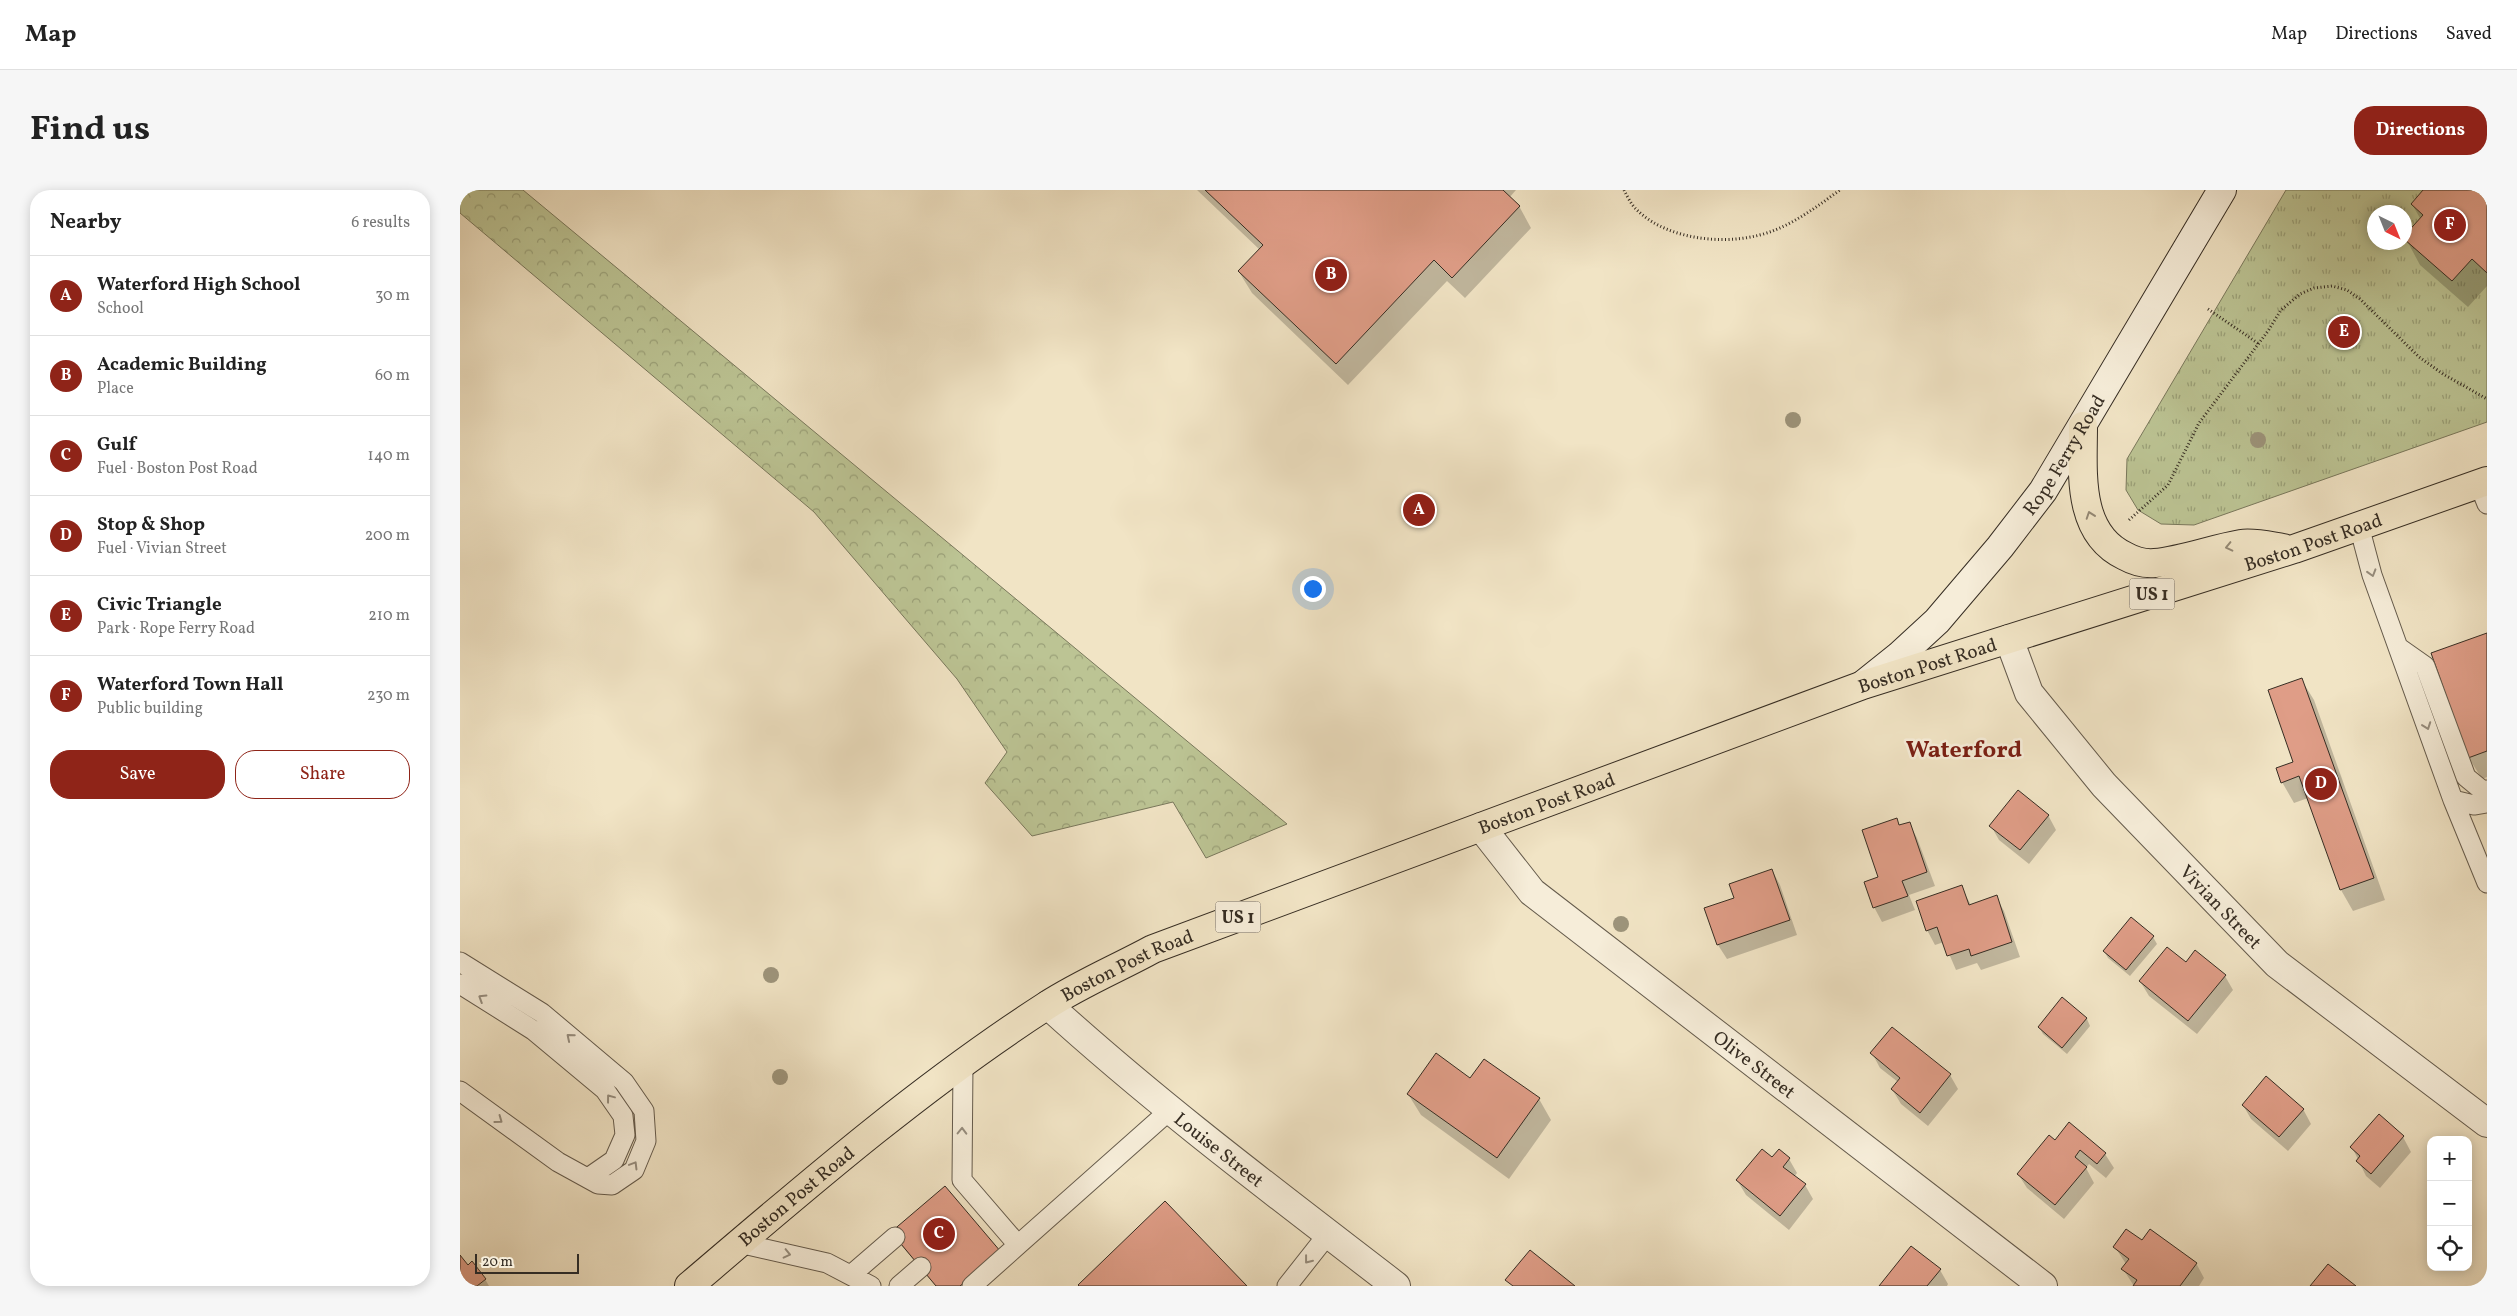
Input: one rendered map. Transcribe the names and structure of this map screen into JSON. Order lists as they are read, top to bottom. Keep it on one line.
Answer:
{"streets":{"main road":["Boston Post Road","US 1"],"street":["Rope Ferry Road","Vivian Street","Olive Street","Louise Street"]},"crossings":[["Rope Ferry Road","Boston Post Road"],["Boston Post Road","Vivian Street"],["Boston Post Road","Olive Street"],["Boston Post Road","Louise Street"]],"districts":["Waterford"],"scale_bar":"20 m","north":"bottom right","page":{"header":"Map","nav":["Map","Directions","Saved"],"title":"Find us","buttons":["Directions",["Save","Share"]],"heading":["Nearby","6 results"],"pins":["F","B","E","A","D","C"],"list":[{"mark":"A","name":"Waterford High School","note":"School","value":"30 m"},{"mark":"B","name":"Academic Building","note":"Place","value":"60 m"},{"mark":"C","name":"Gulf","note":"Fuel · Boston Post Road","value":"140 m"},{"mark":"D","name":"Stop & Shop","note":"Fuel · Vivian Street","value":"200 m"},{"mark":"E","name":"Civic Triangle","note":"Park · Rope Ferry Road","value":"210 m"},{"mark":"F","name":"Waterford Town Hall","note":"Public building","value":"230 m"}],"map_buttons":["+","−"],"scale":"20 m"}}
